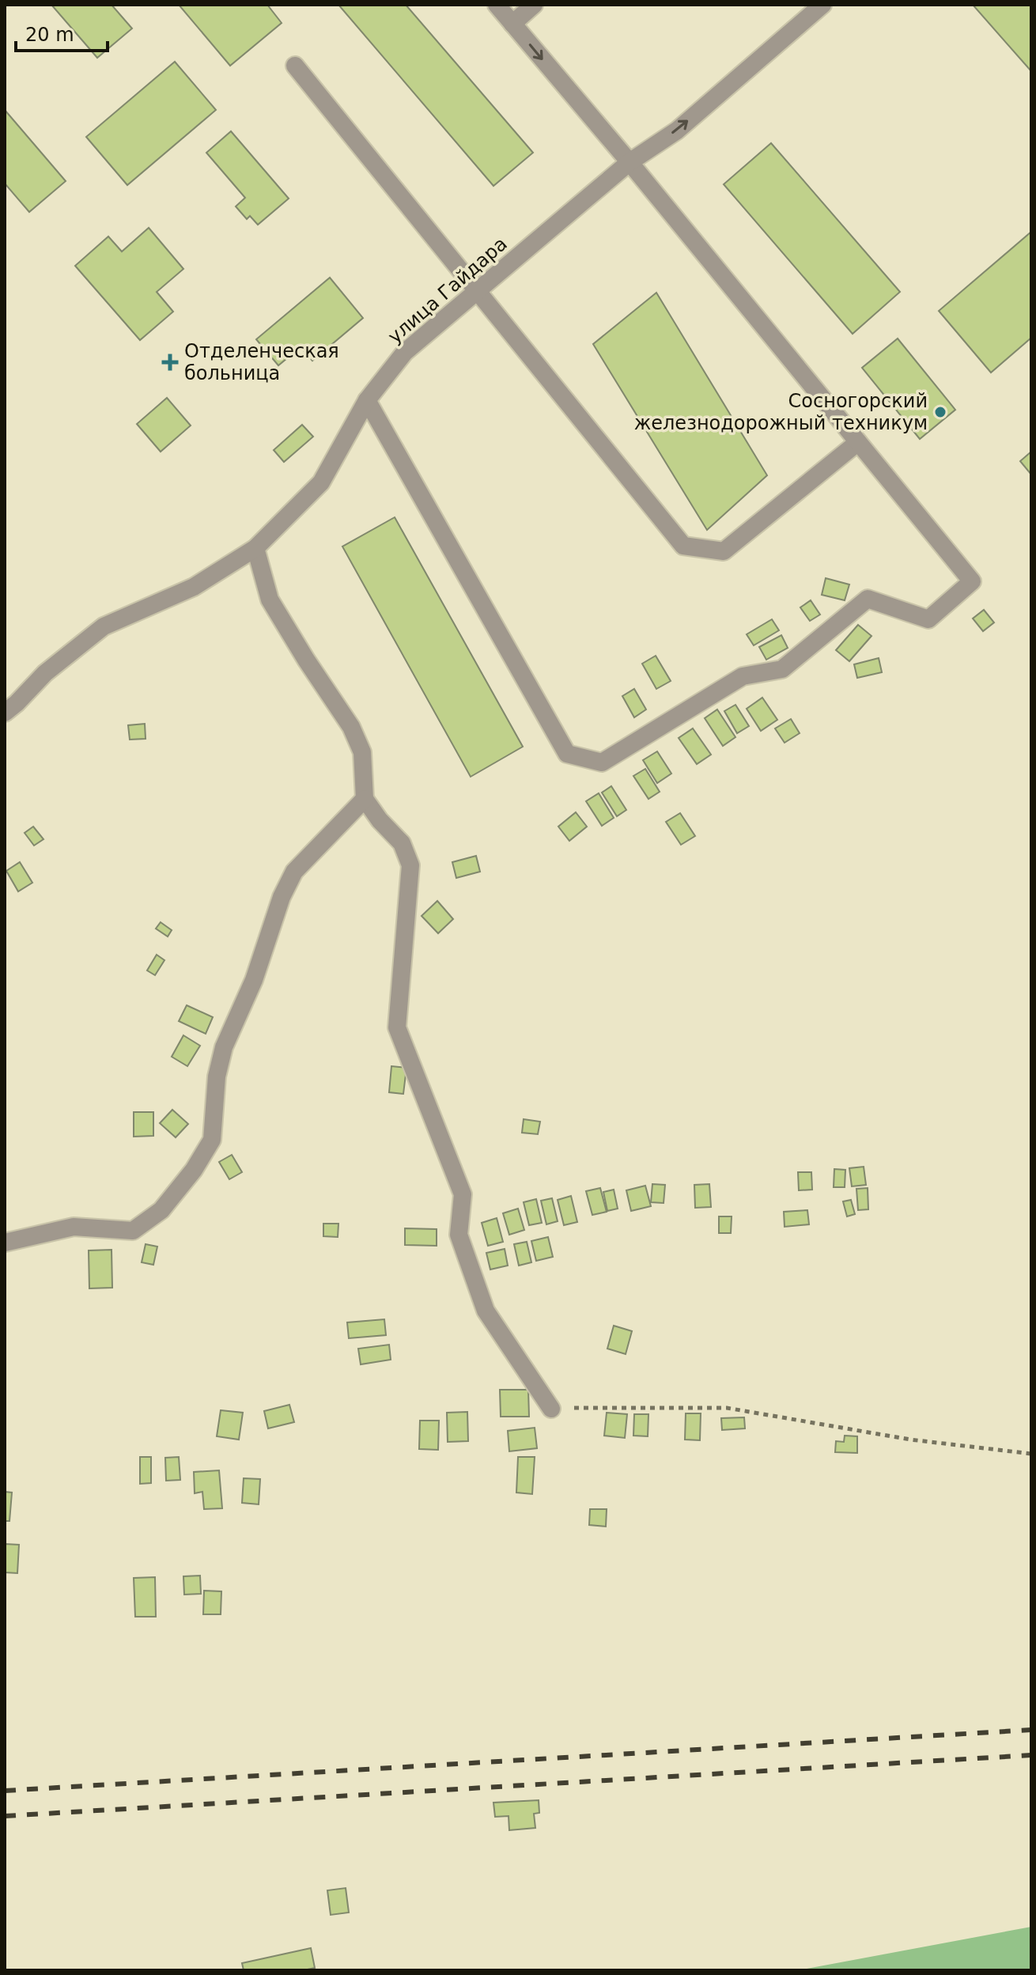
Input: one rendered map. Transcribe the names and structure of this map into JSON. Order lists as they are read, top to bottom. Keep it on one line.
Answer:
{"streets":{"street":["улица Гайдара"]},"places":{"health":["Отделенческая больница"],"other":["Сосногорский железнодорожный техникум"]},"scale_bar":"20 m"}
